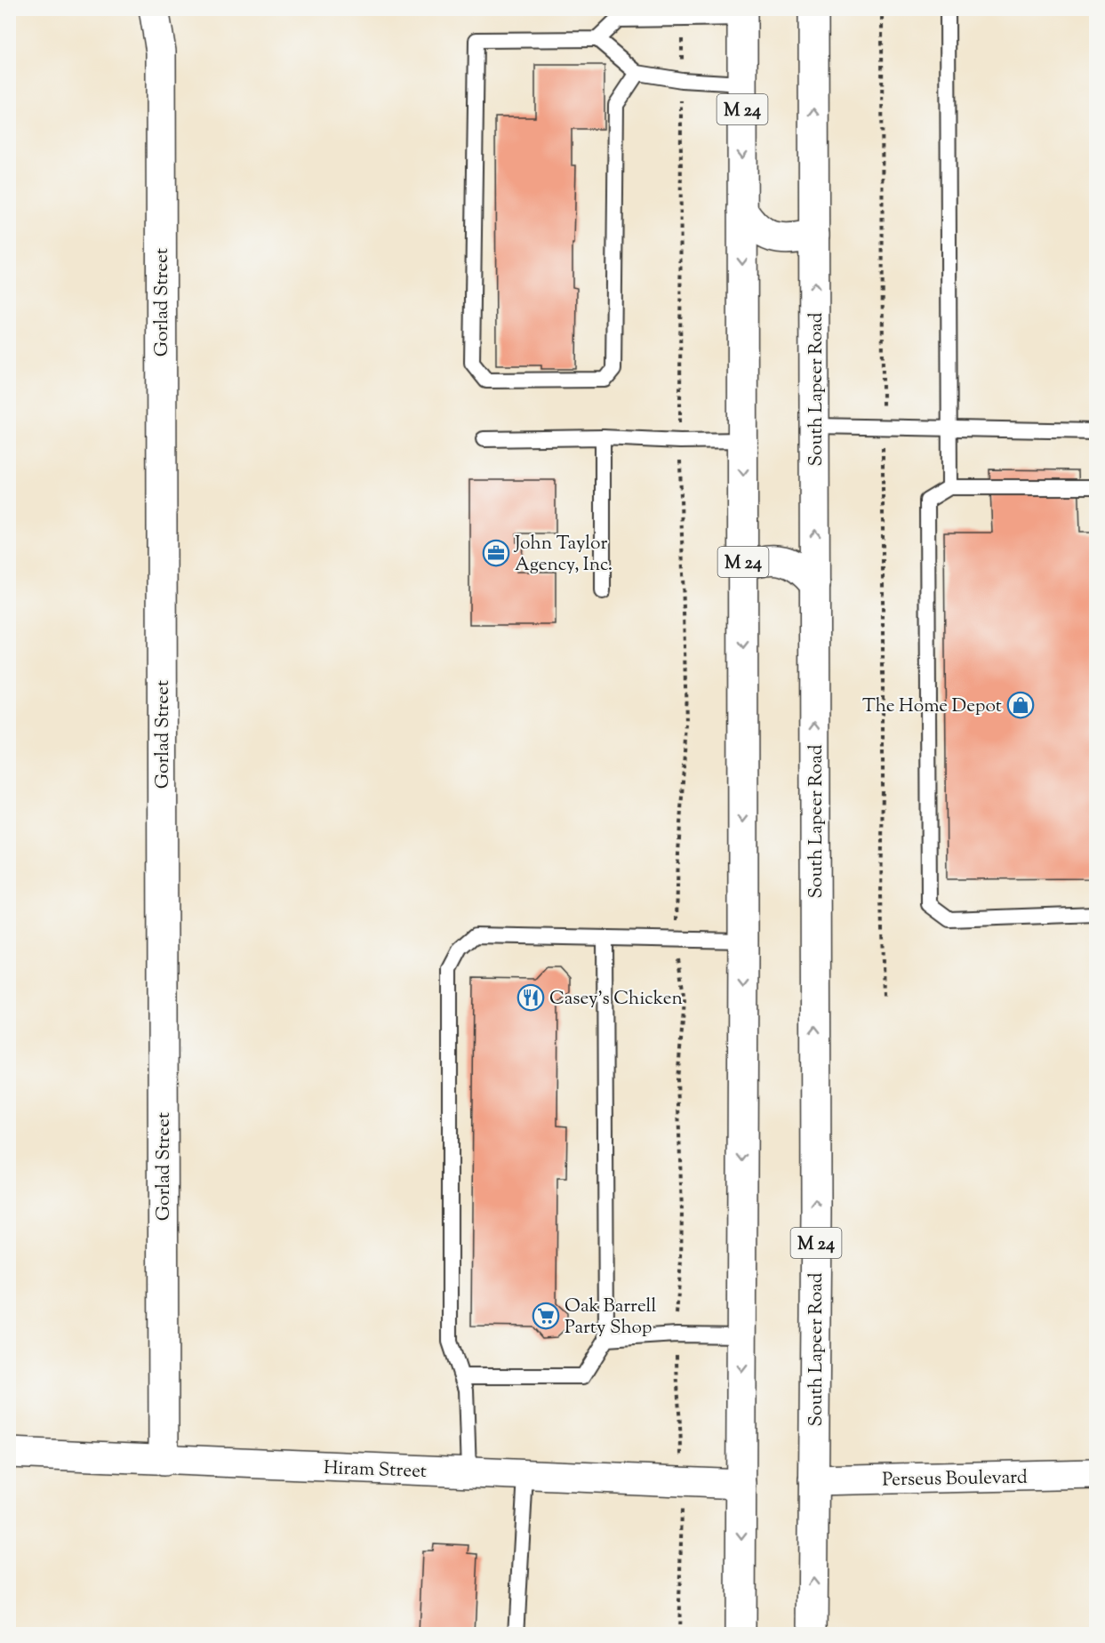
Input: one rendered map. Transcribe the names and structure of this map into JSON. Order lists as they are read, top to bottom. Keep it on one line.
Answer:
{"streets":{"main road":["M 24","Gorlad Street","South Lapeer Road","Hiram Street","Perseus Boulevard"]},"crossings":[["M 24","Hiram Street"],["Gorlad Street","Hiram Street"],["South Lapeer Road","Perseus Boulevard"]],"places":{"office":["John Taylor Agency, Inc."],"shop":["The Home Depot"],"restaurant":["Casey's Chicken"],"supermarket":["Oak Barrell Party Shop"]}}
